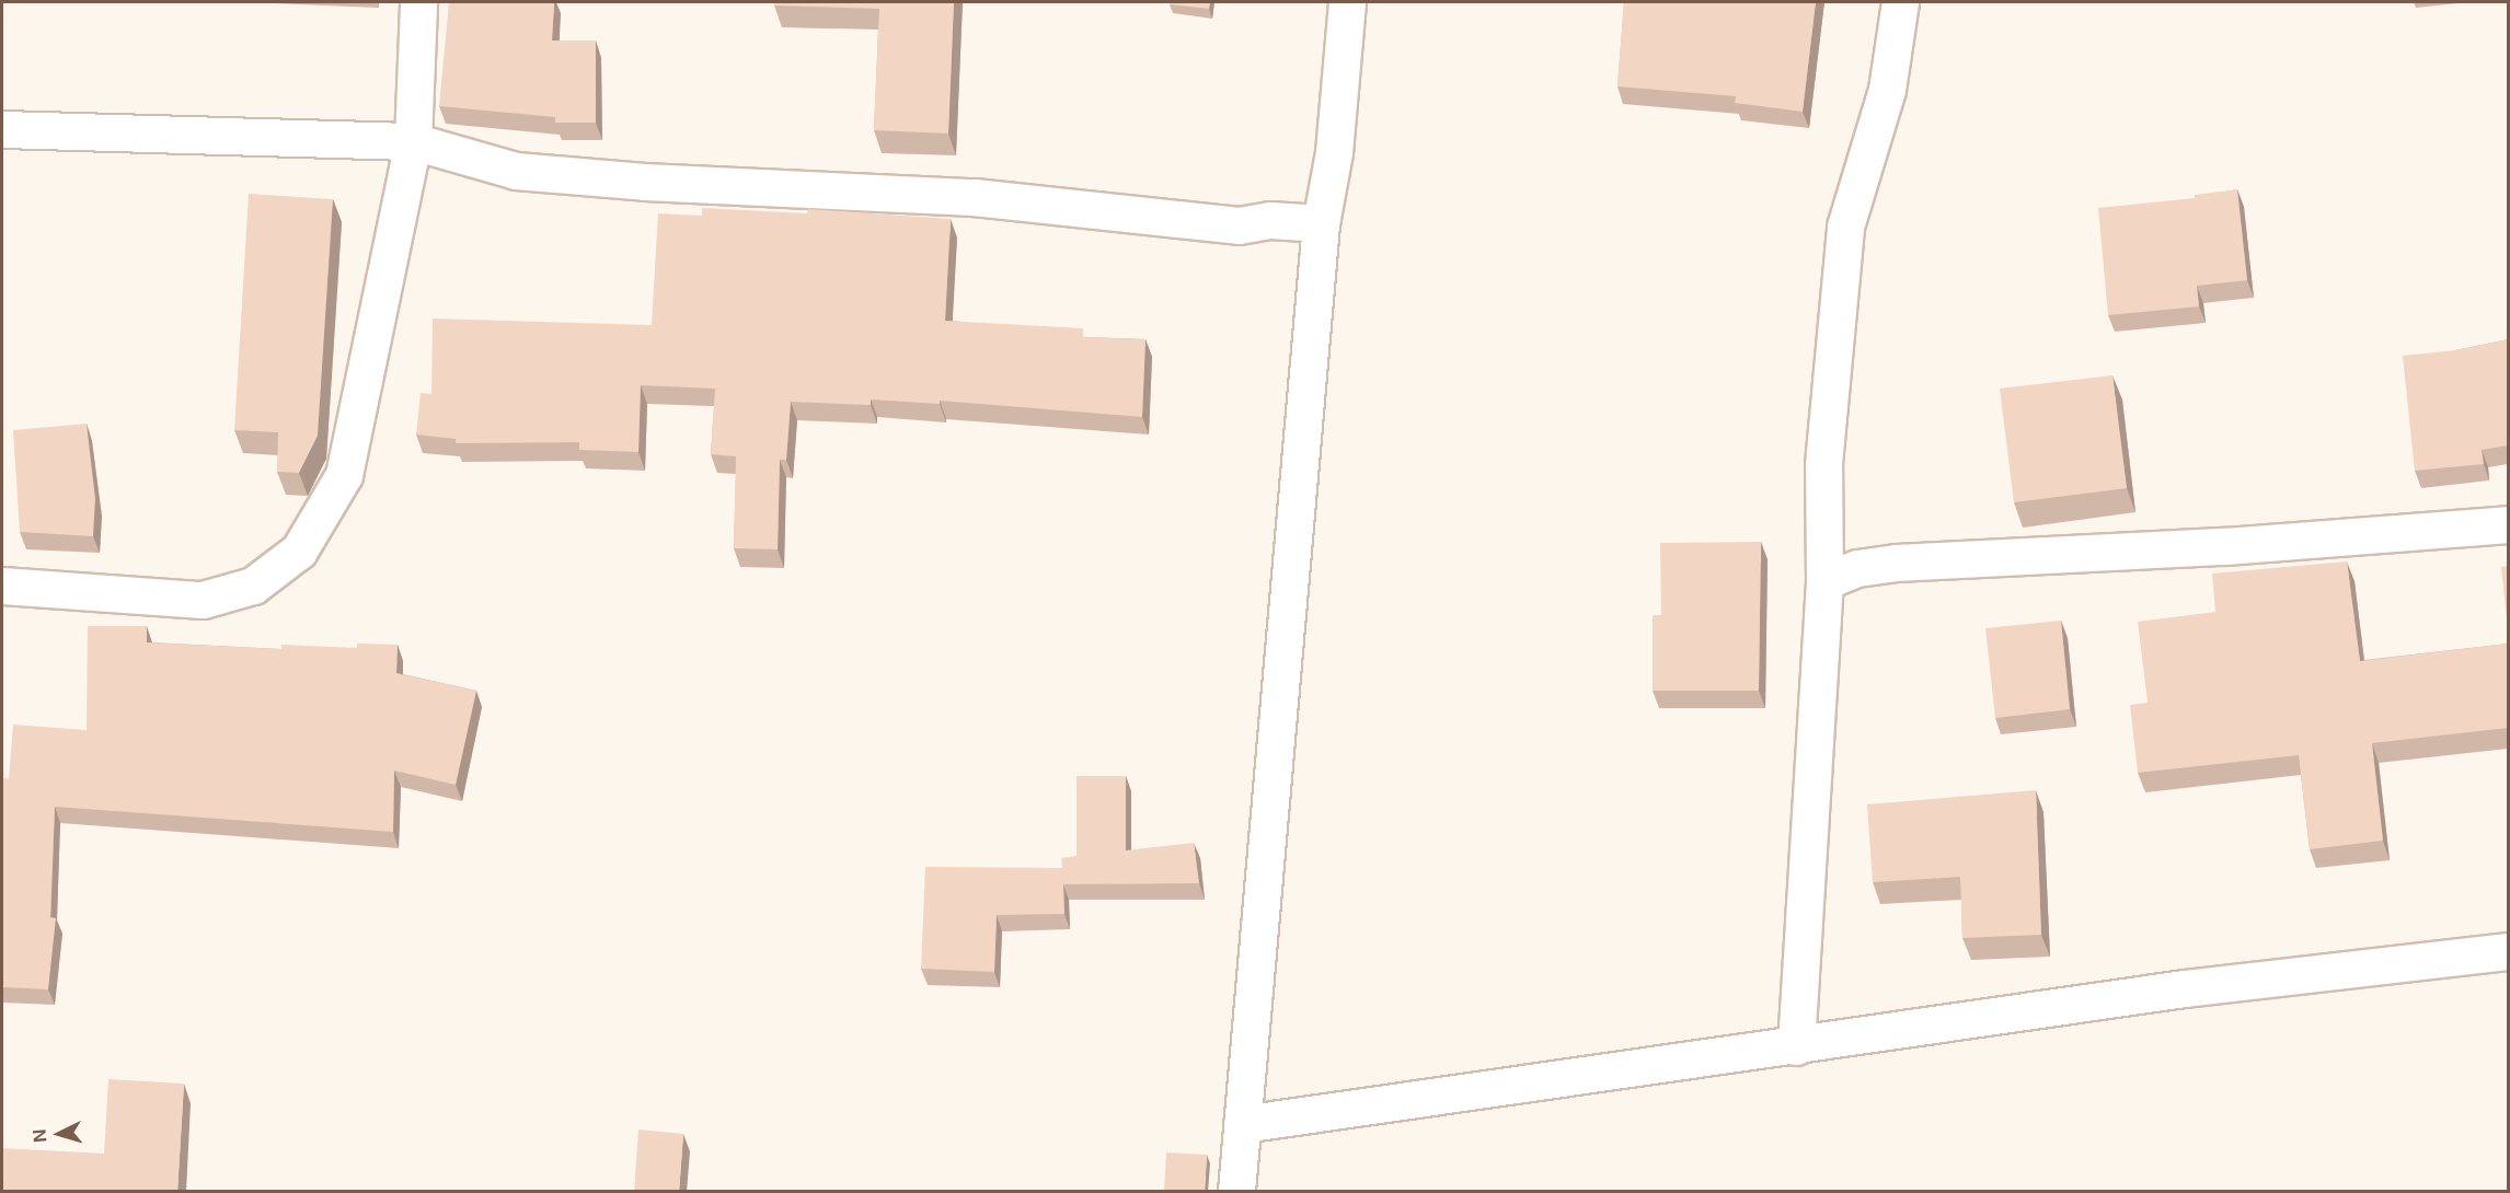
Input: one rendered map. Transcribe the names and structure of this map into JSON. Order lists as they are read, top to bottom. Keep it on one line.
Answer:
{"north":"left"}
